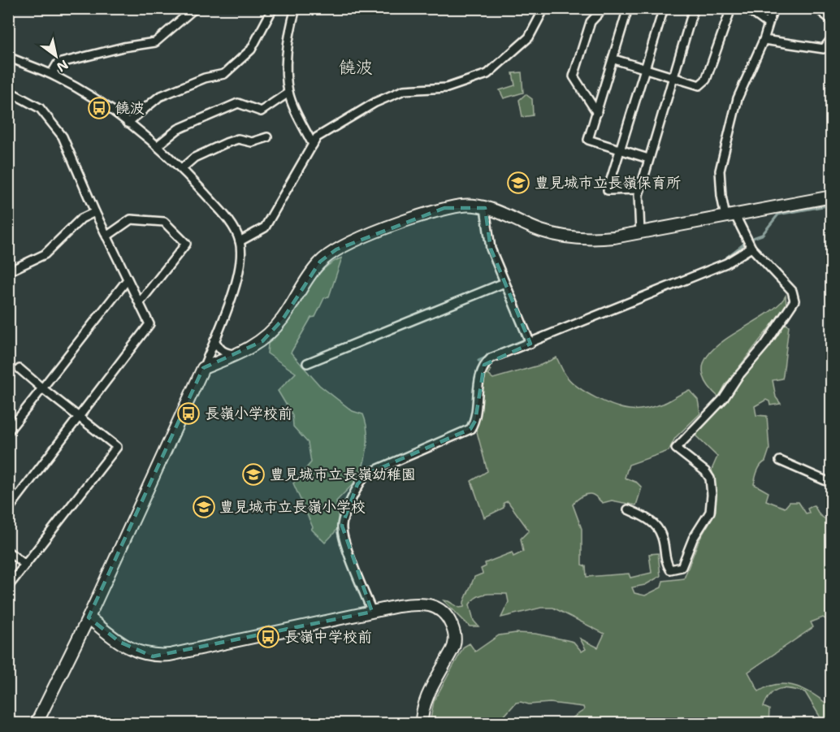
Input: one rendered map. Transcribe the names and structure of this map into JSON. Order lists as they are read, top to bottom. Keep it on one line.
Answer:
{"districts":["饒波"],"places":{"bus stop":["饒波","長嶺小学校前","長嶺中学校前"],"school or university":["豊見城市立長嶺保育所","豊見城市立長嶺幼稚園","豊見城市立長嶺小学校"]},"north":"bottom right"}
